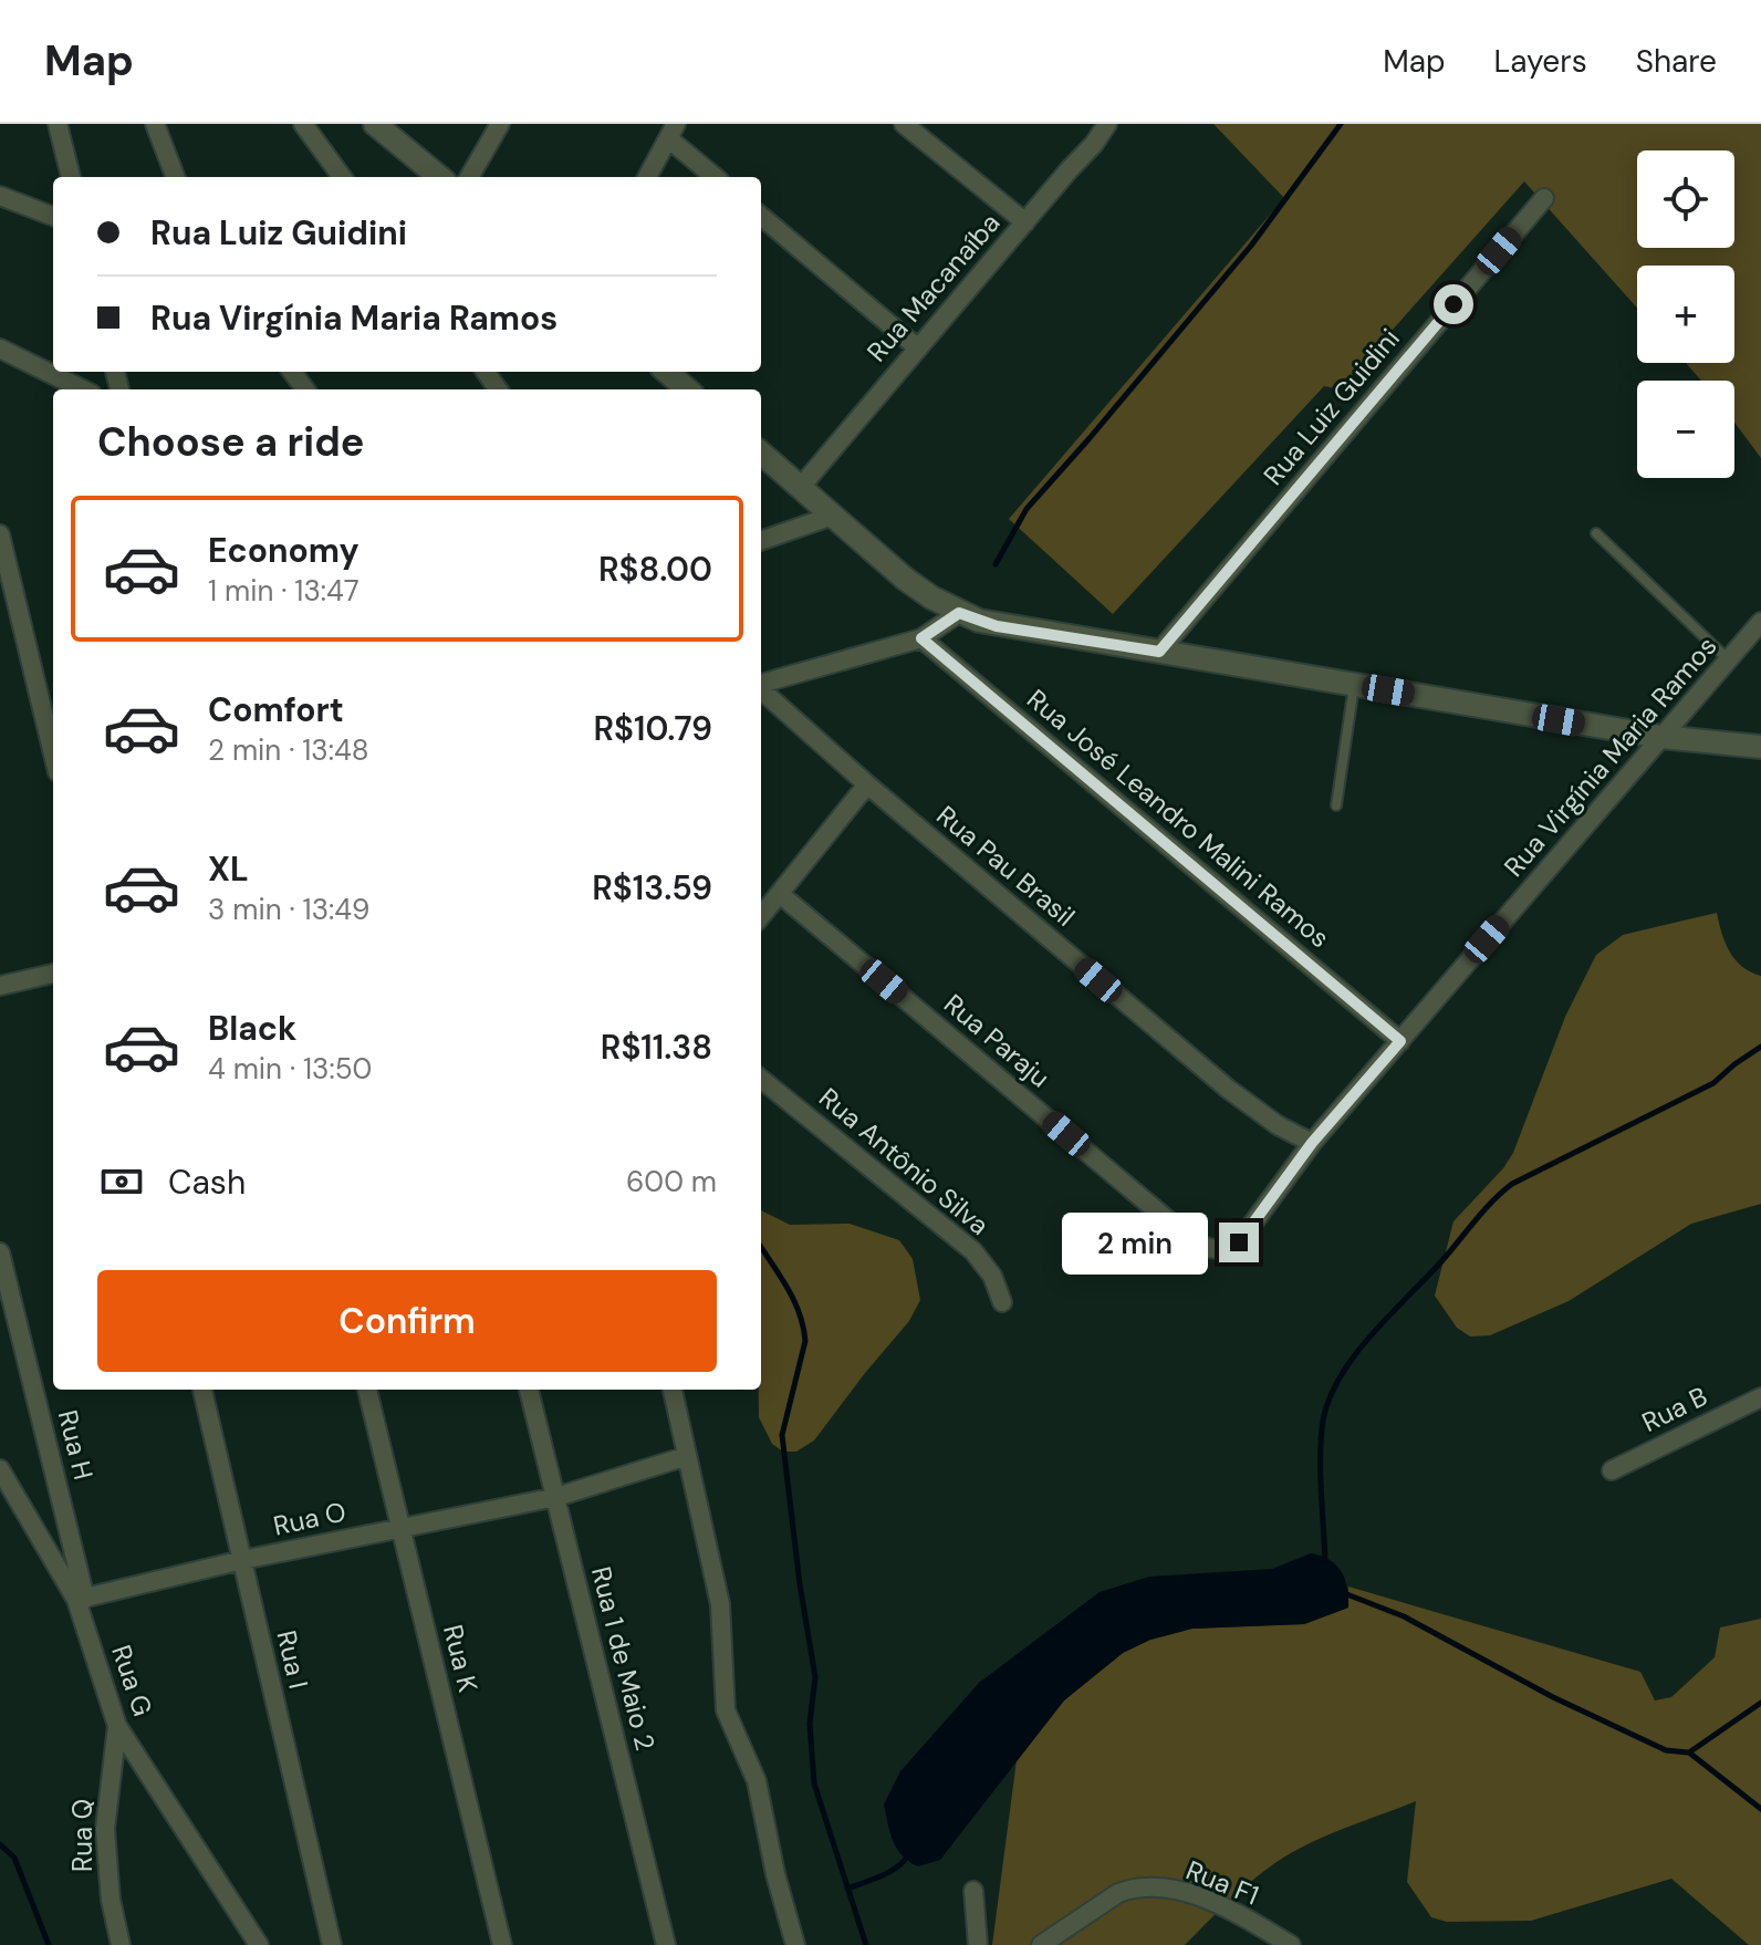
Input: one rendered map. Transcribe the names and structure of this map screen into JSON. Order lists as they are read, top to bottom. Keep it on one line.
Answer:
{"streets":{"street":["Rua Macanaíba","Rua Luiz Guidini","Rua Virgínia Maria Ramos","Rua José Leandro Malini Ramos","Rua Pau Brasil","Rua Paraju","Rua Antônio Silva","Rua B","Rua H","Rua O","Rua K","Rua 1 de Maio 2","Rua I","Rua G","Rua Q","Rua F1"]},"crossings":[["Rua Virgínia Maria Ramos","Rua José Leandro Malini Ramos"],["Rua Virgínia Maria Ramos","Rua Pau Brasil"],["Rua Virgínia Maria Ramos","Rua Paraju"],["Rua H","Rua O"],["Rua H","Rua G"],["Rua O","Rua K"],["Rua O","Rua 1 de Maio 2"],["Rua O","Rua I"],["Rua O","Rua G"],["Rua G","Rua Q"]],"page":{"header":"Map","nav":["Map","Layers","Share"],"map_buttons":["+","−"],"banner":["Rua Luiz Guidini","Rua Virgínia Maria Ramos"],"heading":"Choose a ride","list":[{"name":"Economy","note":"1 min · 13:47","value":"R$8.00"},{"name":"Comfort","note":"2 min · 13:48","value":"R$10.79"},{"name":"XL","note":"3 min · 13:49","value":"R$13.59"},{"name":"Black","note":"4 min · 13:50","value":"R$11.38"}],"pay":["Cash","600 m"],"bubble":"2 min","buttons":"Confirm"}}
